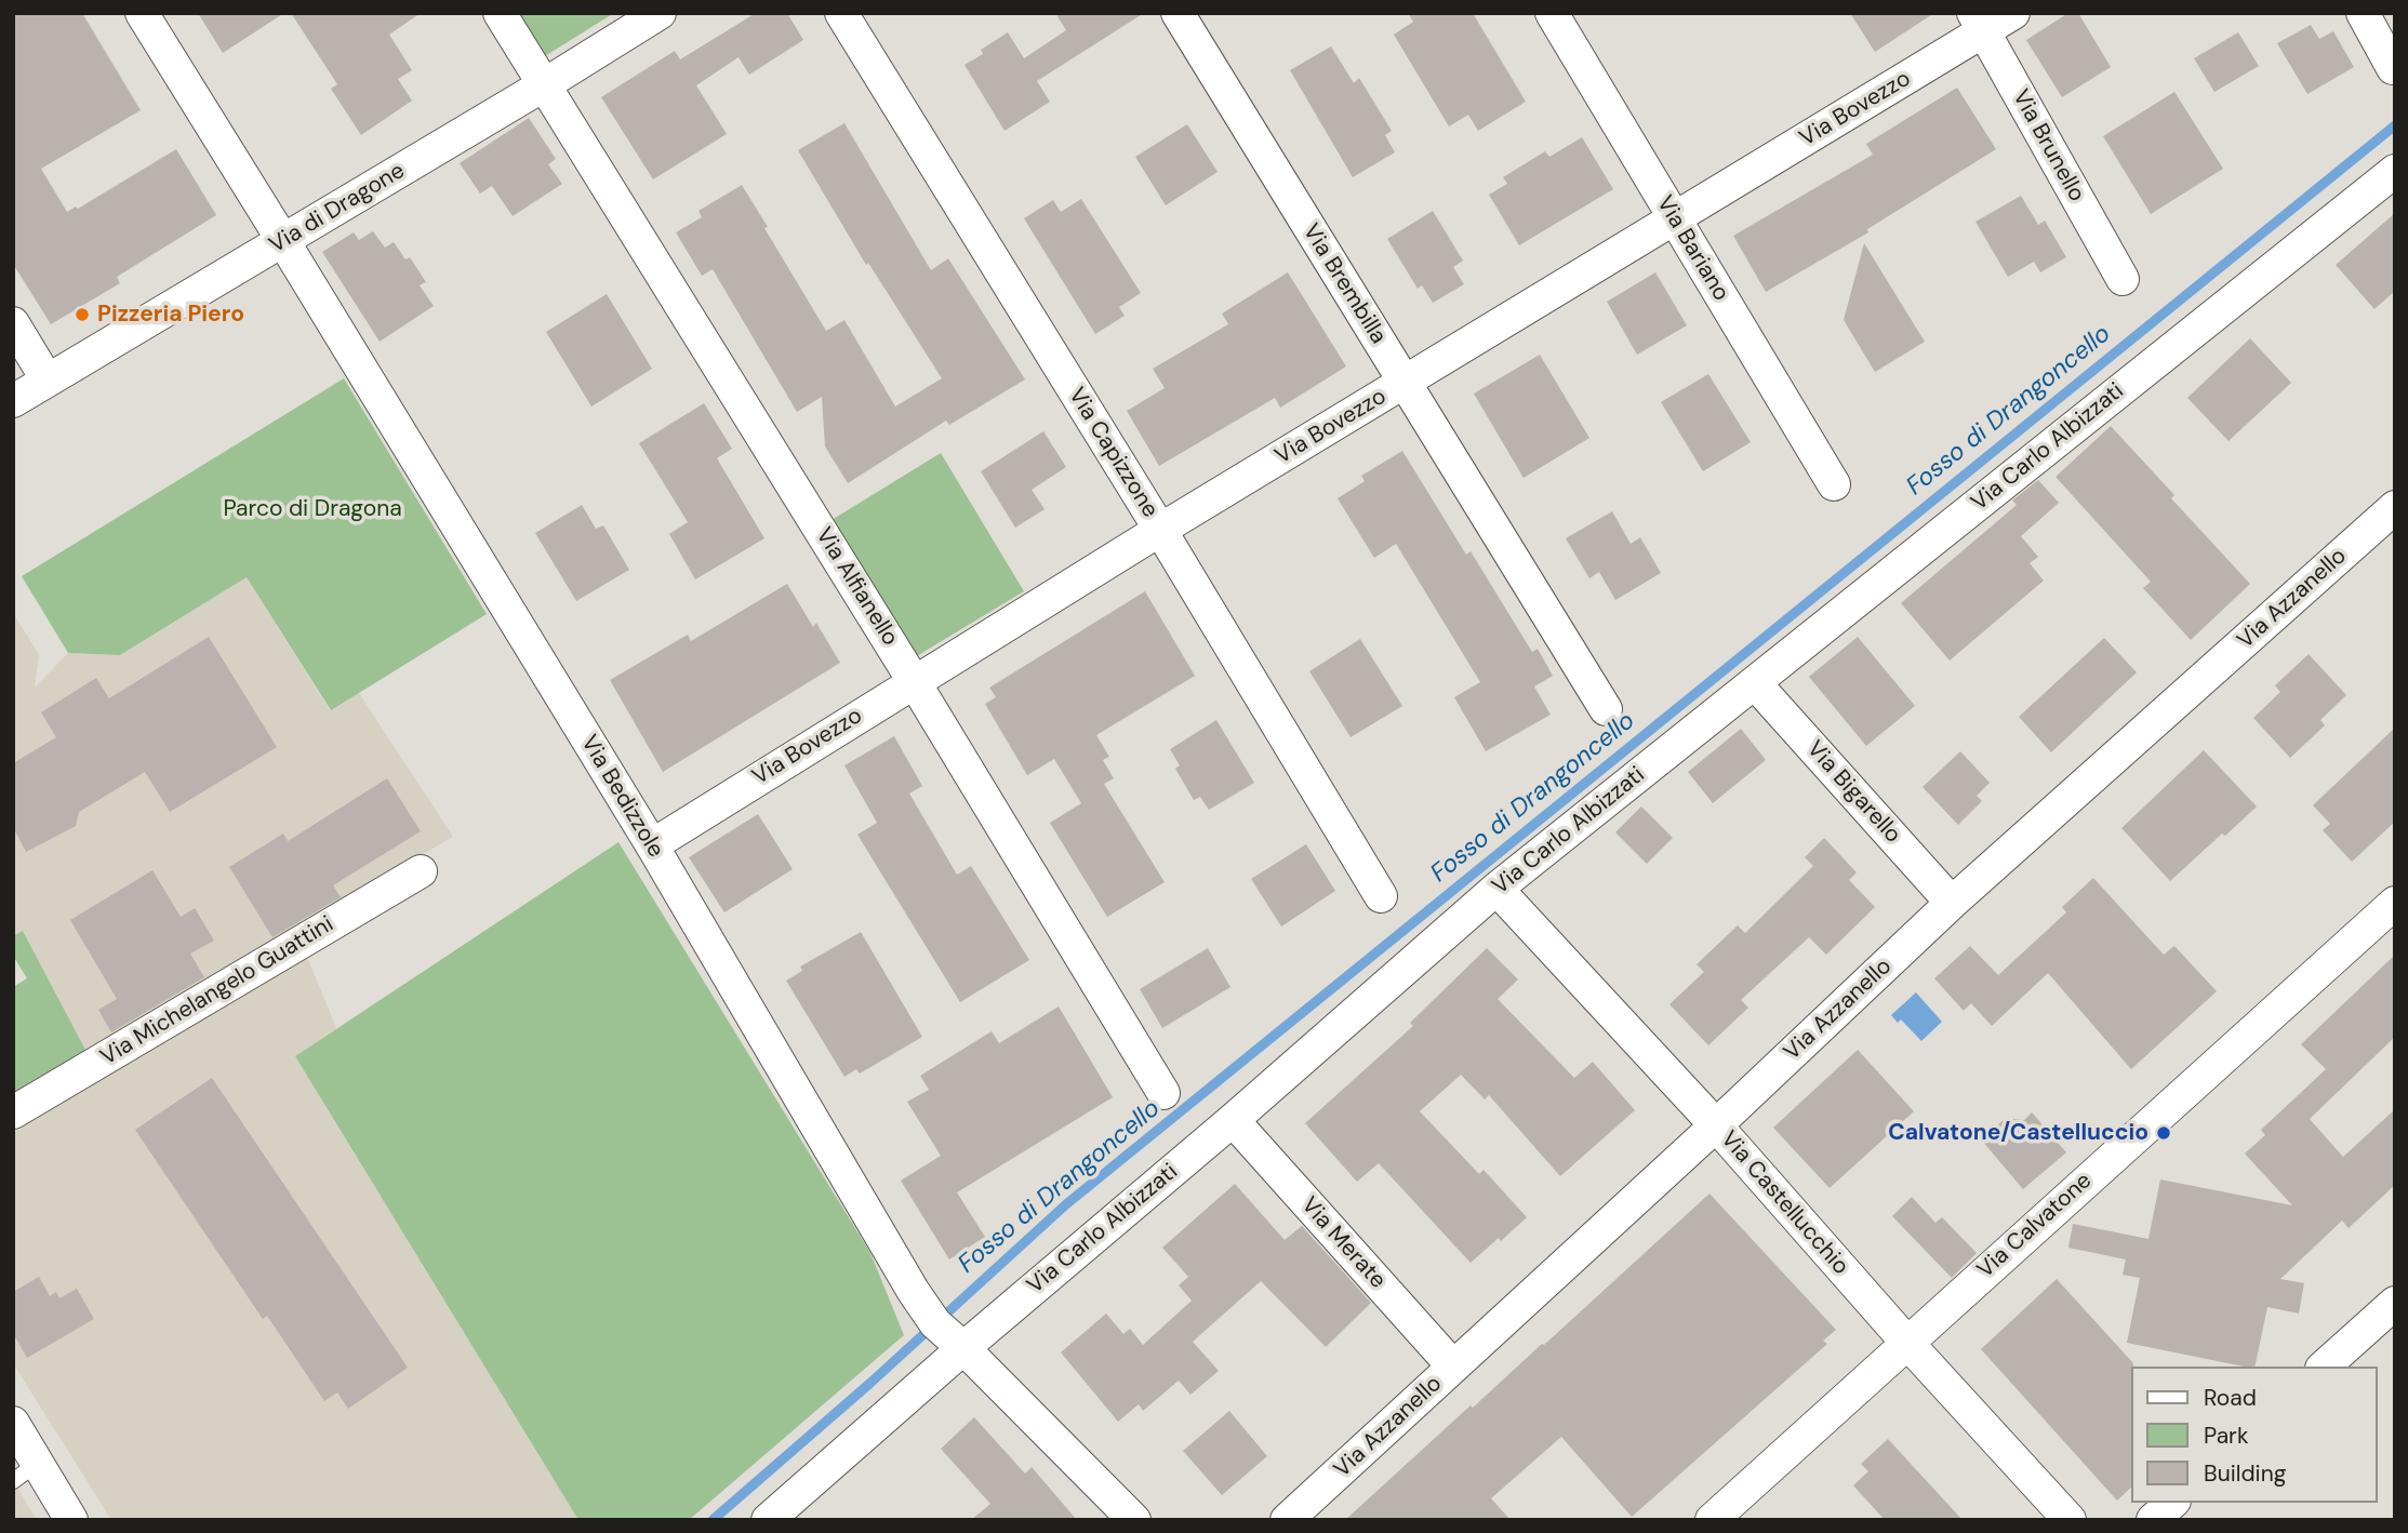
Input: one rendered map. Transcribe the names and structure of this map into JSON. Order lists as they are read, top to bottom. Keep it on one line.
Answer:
{"streets":{"street":["Via Bovezzo","Via Brunello","Via di Dragone","Via Bariano","Via Brembilla","Via Carlo Albizzati","Via Capizzone","Via Alfianello","Via Azzanello","Via Bigarello","Via Bedizzole","Via Michelangelo Guattini","Via Castellucchio","Via Calvatone","Via Merate"]},"crossings":[["Via Bovezzo","Via Brunello"],["Via Bovezzo","Via Bariano"],["Via Bovezzo","Via Brembilla"],["Via Bovezzo","Via Capizzone"],["Via Bovezzo","Via Alfianello"],["Via Bovezzo","Via Bedizzole"],["Via di Dragone","Via Alfianello"],["Via di Dragone","Via Bedizzole"],["Via Carlo Albizzati","Via Bigarello"],["Via Carlo Albizzati","Via Bedizzole"],["Via Carlo Albizzati","Via Castellucchio"],["Via Carlo Albizzati","Via Merate"],["Via Azzanello","Via Bigarello"],["Via Azzanello","Via Castellucchio"],["Via Azzanello","Via Merate"],["Via Castellucchio","Via Calvatone"]],"water":["Fosso di Drangoncello"],"parks":["Parco di Dragona"],"places":["Pizzeria Piero","Calvatone/Castelluccio"],"legend":["Road","Park","Building"]}
